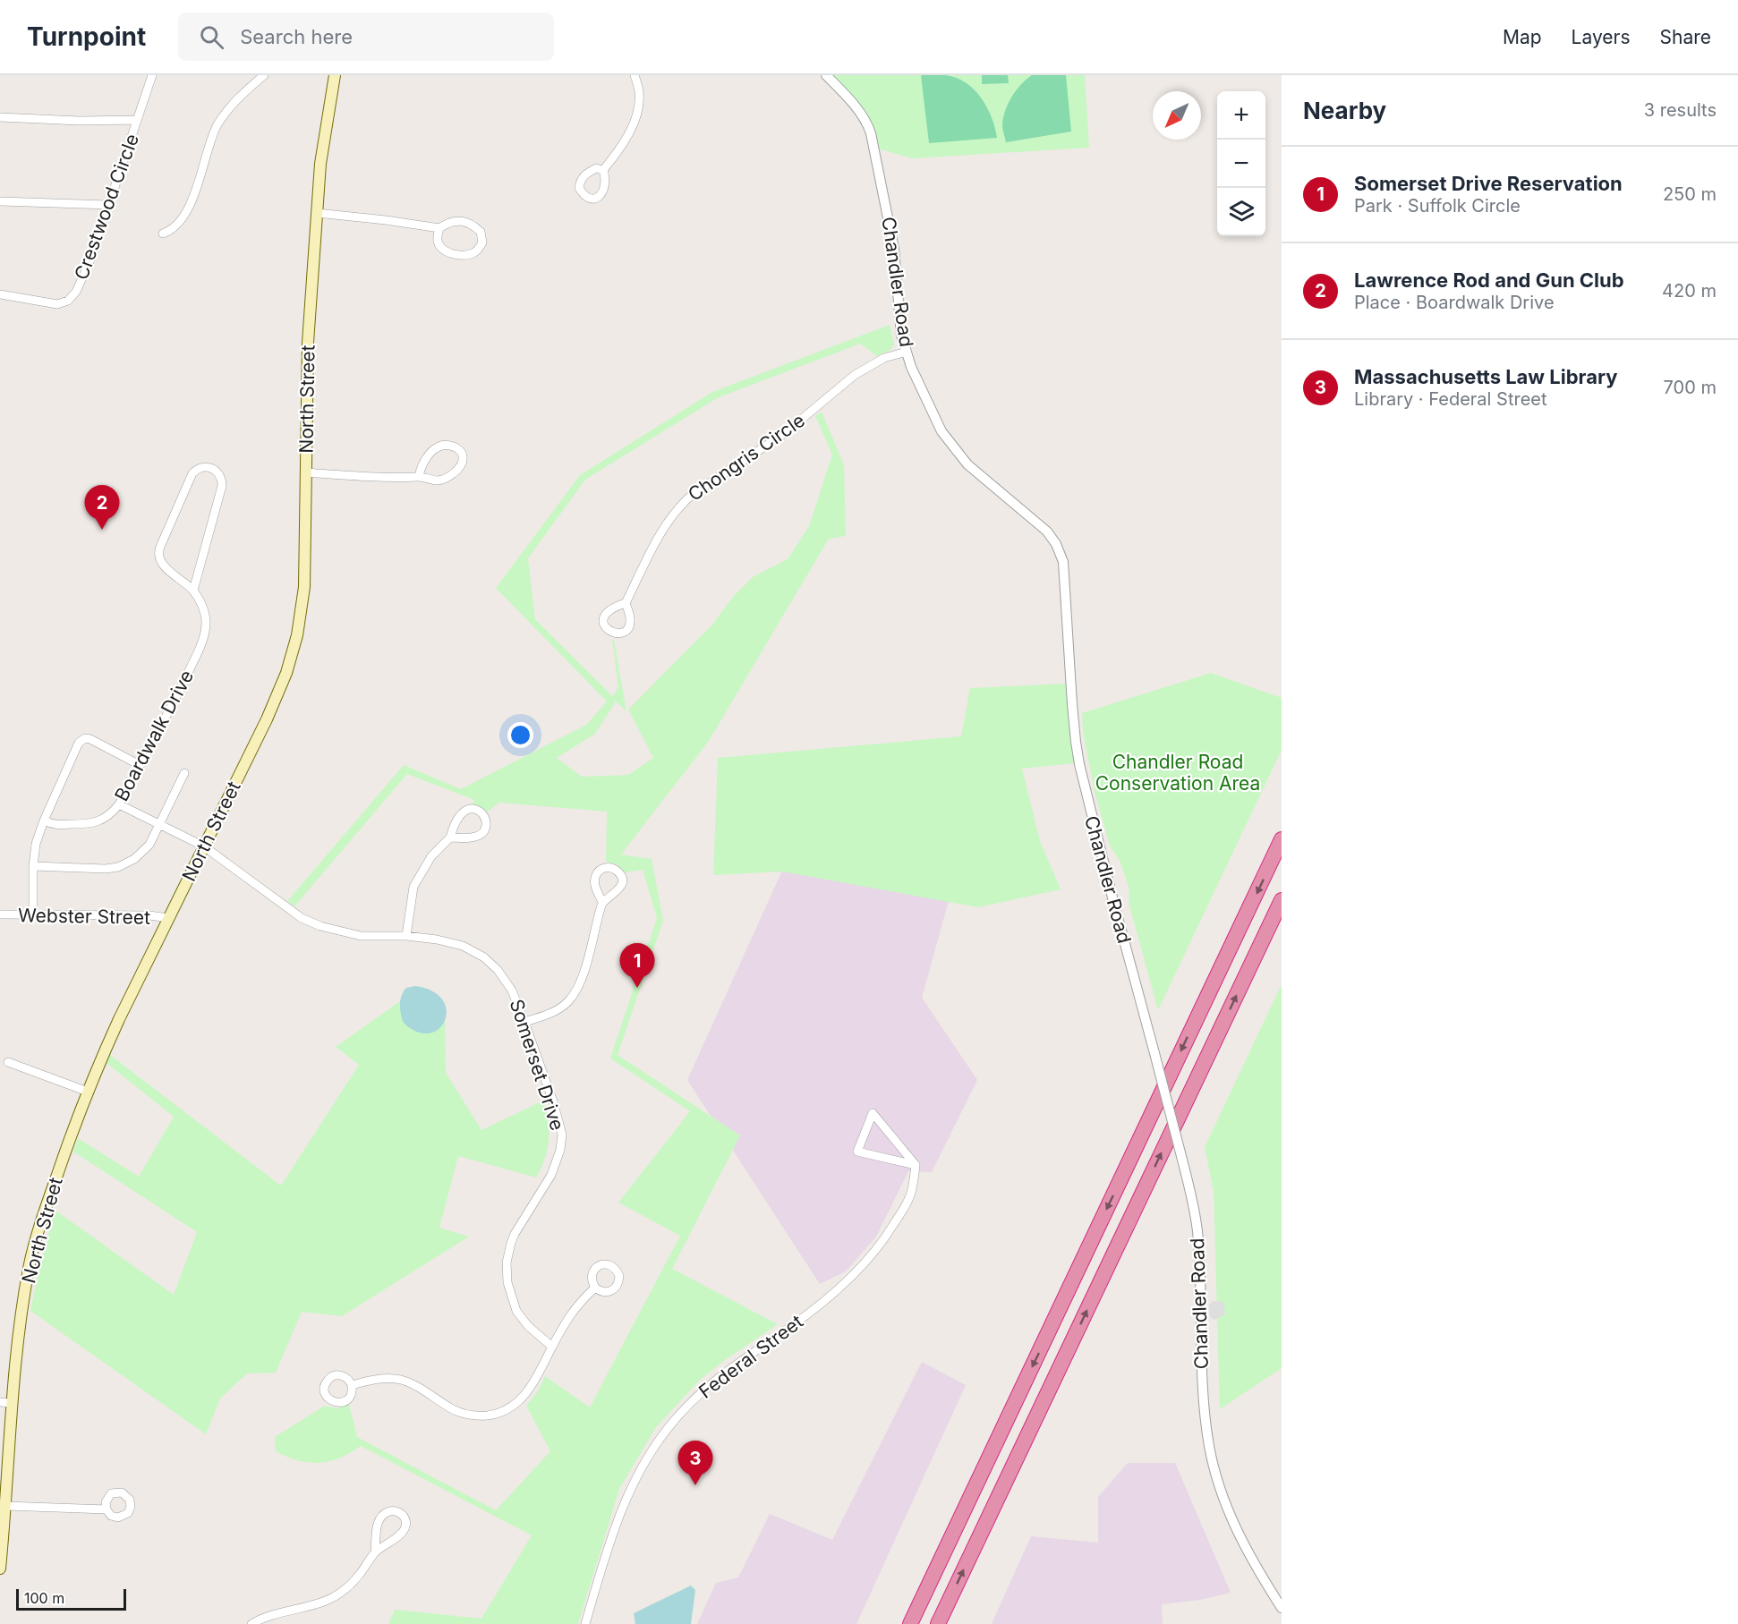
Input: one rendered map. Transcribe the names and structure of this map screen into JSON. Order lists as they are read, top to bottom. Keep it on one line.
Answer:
{"streets":{"main road":["North Street"],"street":["Crestwood Circle","Chandler Road","Chongris Circle","Boardwalk Drive","Webster Street","Somerset Drive","Federal Street"]},"crossings":[["Chandler Road","Chongris Circle"],["North Street","Webster Street"],["North Street","Somerset Drive"],["Boardwalk Drive","Somerset Drive"]],"parks":["Chandler Road Conservation Area"],"scale_bar":"100 m","north":"bottom left","page":{"header":"Turnpoint","search":"Search here","nav":["Map","Layers","Share"],"heading":["Nearby","3 results"],"map_buttons":["+","−"],"list":[{"mark":"1","name":"Somerset Drive Reservation","note":"Park · Suffolk Circle","value":"250 m"},{"mark":"2","name":"Lawrence Rod and Gun Club","note":"Place · Boardwalk Drive","value":"420 m"},{"mark":"3","name":"Massachusetts Law Library","note":"Library · Federal Street","value":"700 m"}],"pins":["2","1","3"],"scale":"100 m"}}
